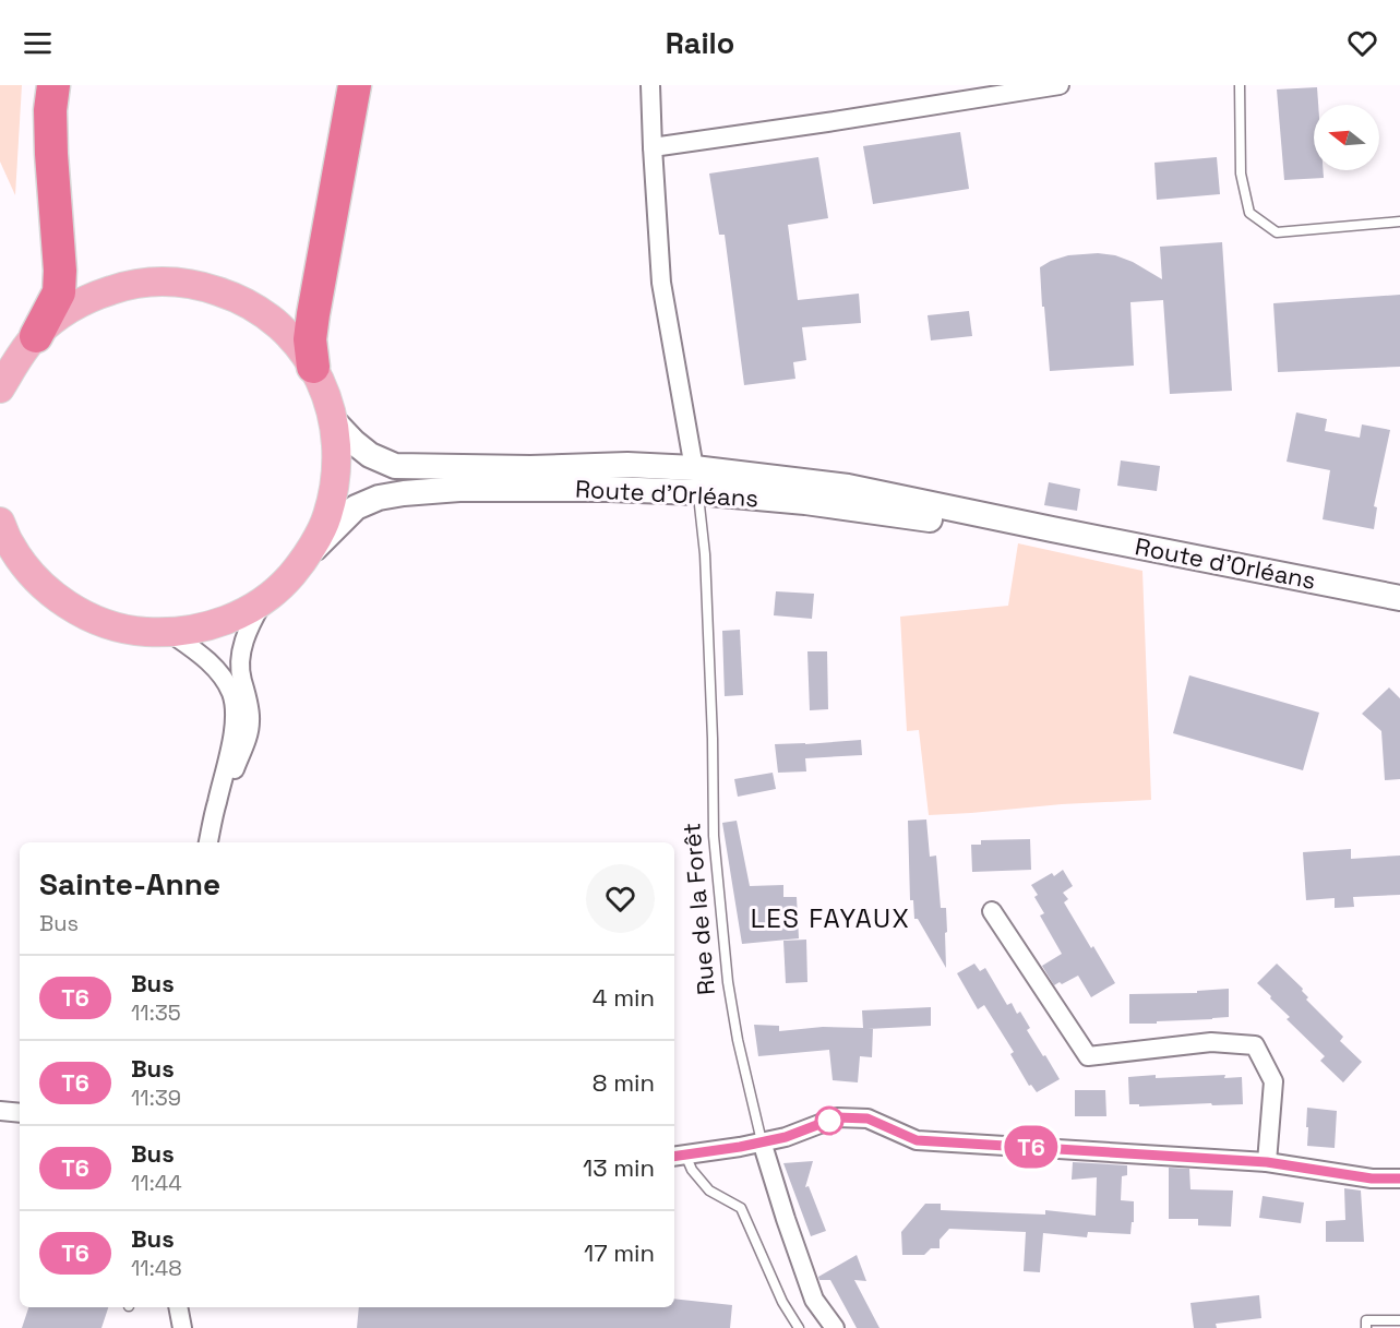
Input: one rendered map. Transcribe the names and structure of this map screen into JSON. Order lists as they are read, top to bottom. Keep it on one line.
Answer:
{"streets":{"main road":["Route d'Orléans"],"street":["Rue de la Forêt"]},"crossings":[["Route d'Orléans","Rue de la Forêt"]],"districts":["LES FAYAUX"],"lines":["bus line T6"],"north":"left","page":{"header":"Railo","on_map":"T6","heading":["Sainte-Anne","Bus"],"list":[{"mark":"T6","name":"Bus","note":"11:35","value":"4 min"},{"mark":"T6","name":"Bus","note":"11:39","value":"8 min"},{"mark":"T6","name":"Bus","note":"11:44","value":"13 min"},{"mark":"T6","name":"Bus","note":"11:48","value":"17 min"}]}}
